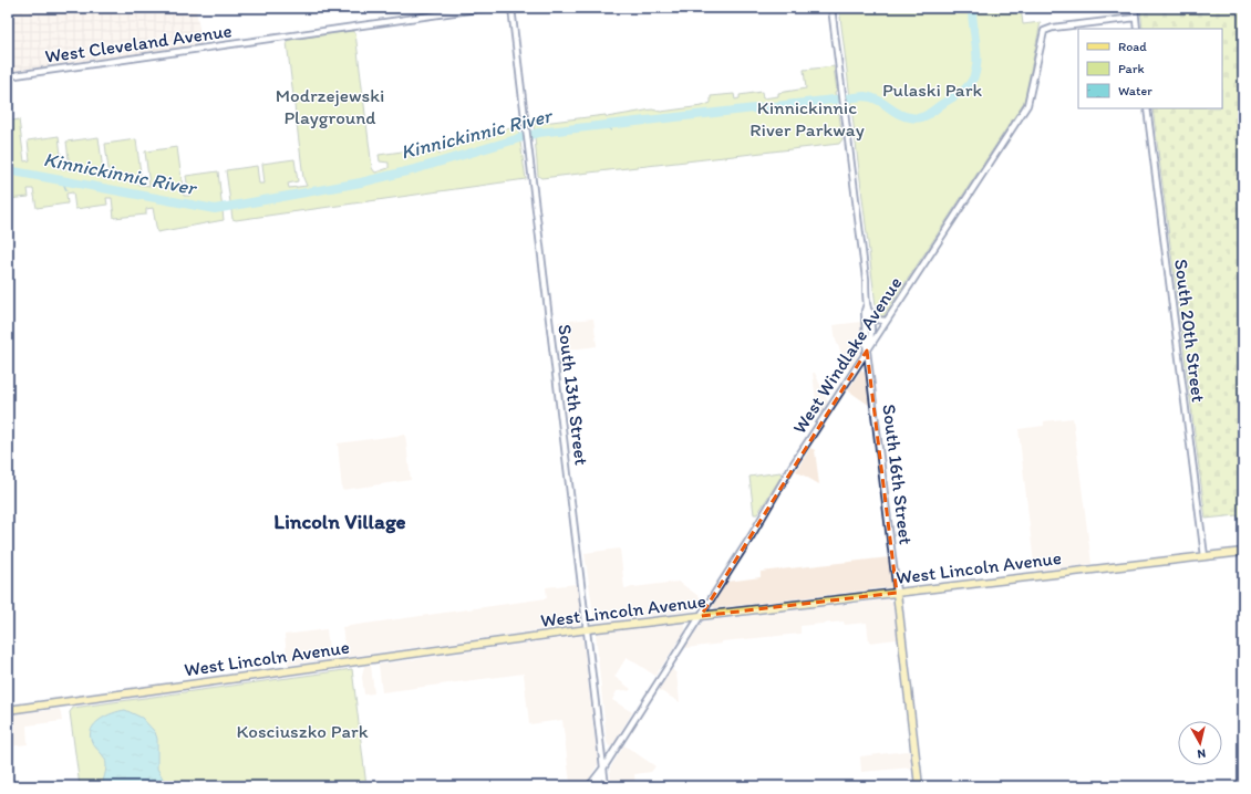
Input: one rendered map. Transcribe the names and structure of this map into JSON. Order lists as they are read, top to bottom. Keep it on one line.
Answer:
{"streets":{"main road":["South 16th Street","West Lincoln Avenue"],"street":["West Cleveland Avenue","South 20th Street","West Windlake Avenue","South 13th Street"]},"crossings":[["South 20th Street","West Lincoln Avenue"],["West Windlake Avenue","South 13th Street"],["West Windlake Avenue","South 16th Street"],["West Windlake Avenue","West Lincoln Avenue"],["South 13th Street","West Lincoln Avenue"],["South 16th Street","West Lincoln Avenue"]],"districts":["Lincoln Village"],"water":["Kinnickinnic River"],"parks":["Pulaski Park","Modrzejewski Playground","Kinnickinnic River Parkway","Kosciuszko Park"],"legend":["Road","Park","Water"],"north":"bottom"}
